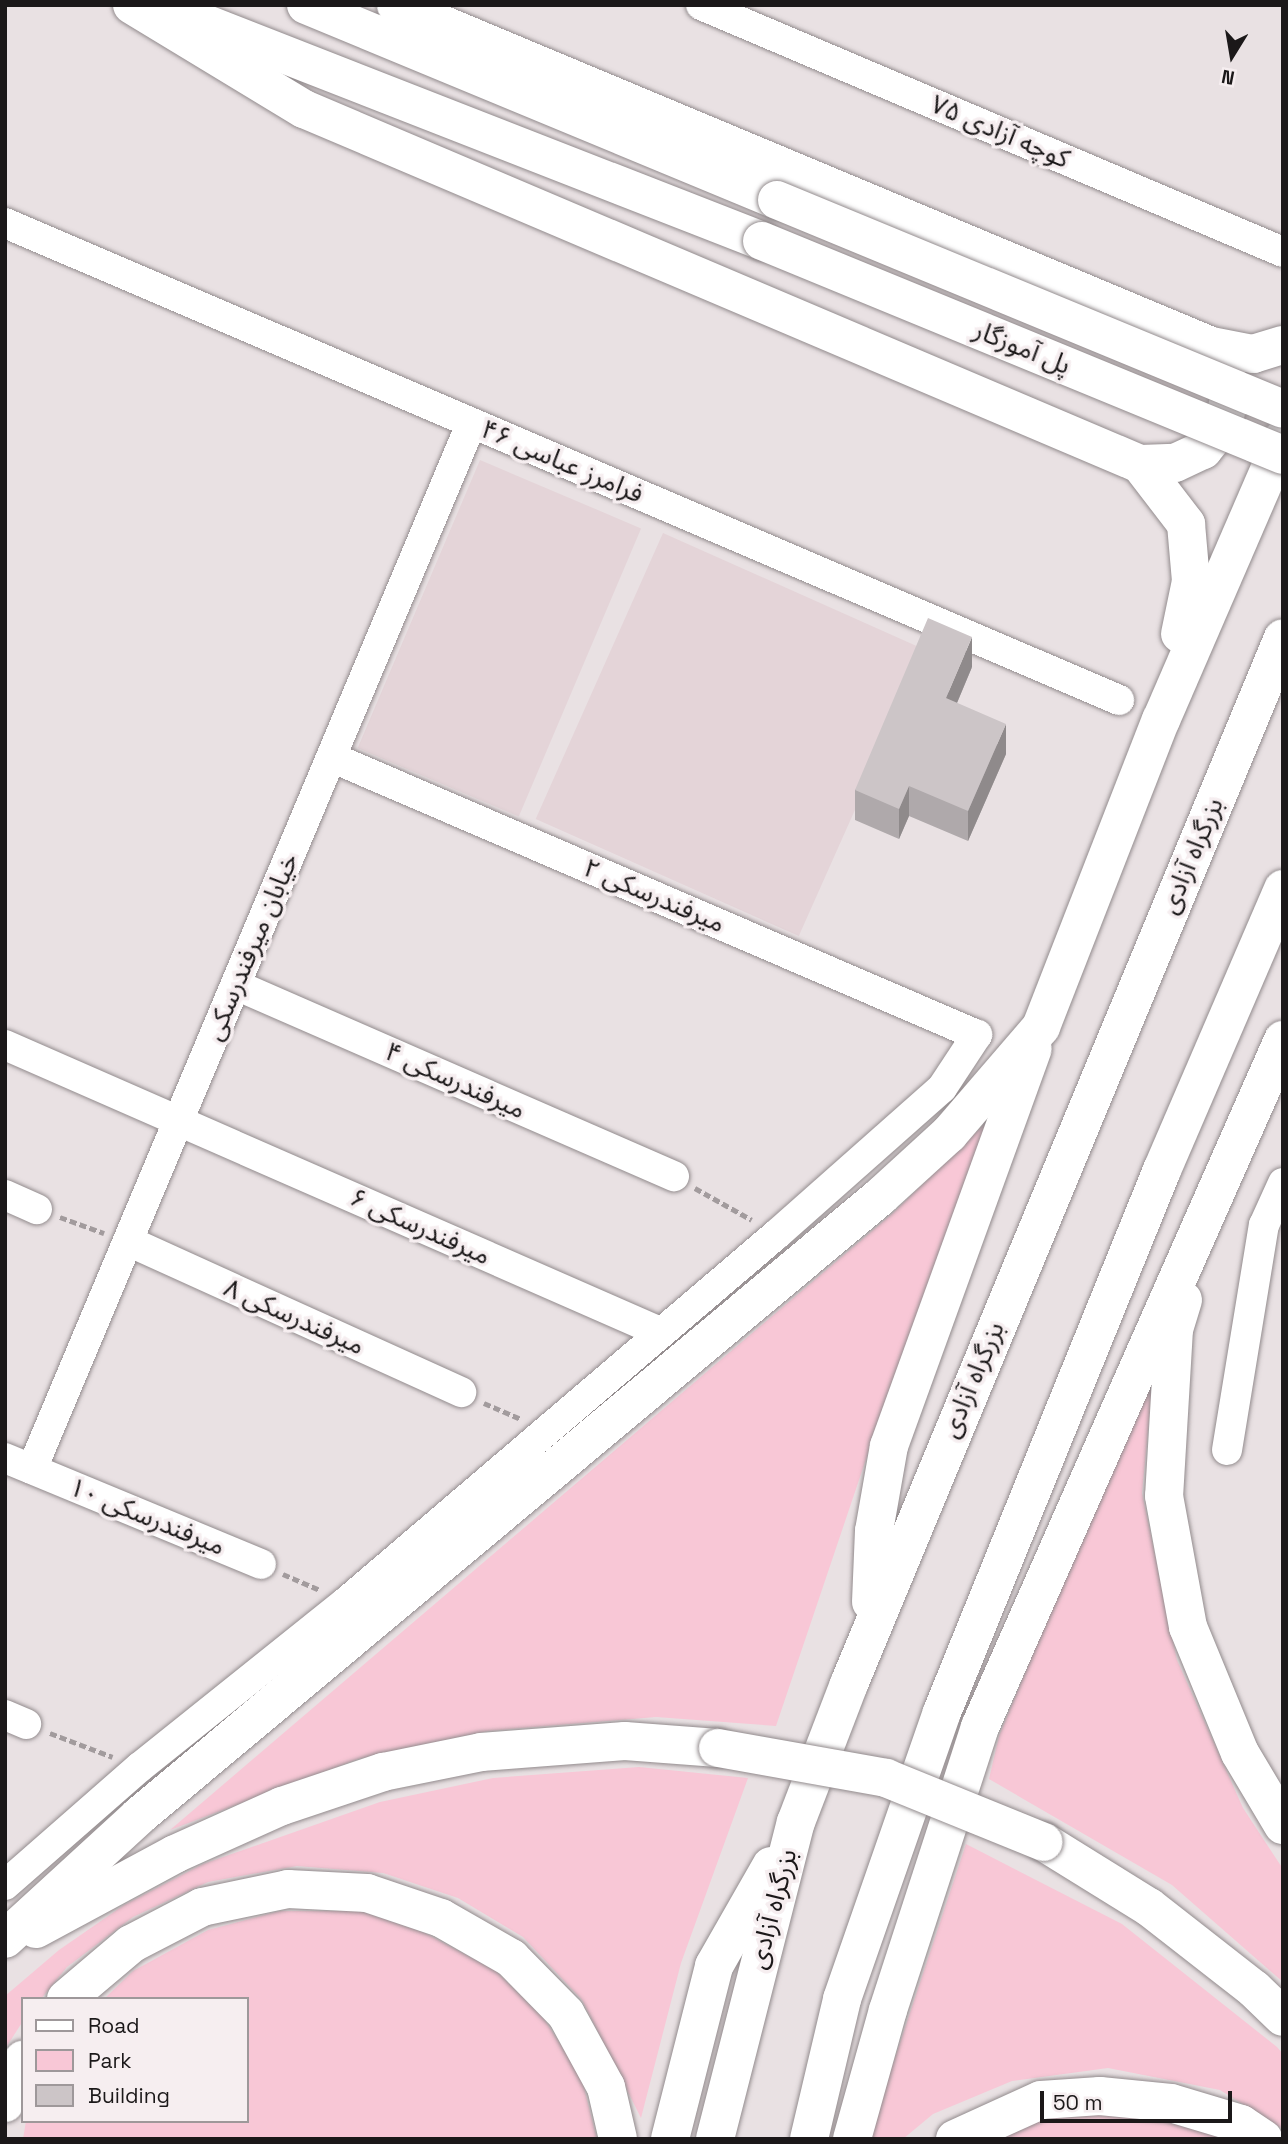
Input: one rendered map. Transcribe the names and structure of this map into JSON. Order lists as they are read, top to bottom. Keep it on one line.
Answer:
{"streets":{"main road":["پل آموزگار","بزرگراه آزادی"],"street":["کوچه آزادی ۷۵","فرامرز عباسی ۴۶","میرفندرسکی ۲","خیابان میرفندرسکی","میرفندرسکی ۴","میرفندرسکی ۶","میرفندرسکی ۸","میرفندرسکی ۱۰"]},"crossings":[["فرامرز عباسی ۴۶","خیابان میرفندرسکی"],["میرفندرسکی ۲","خیابان میرفندرسکی"],["خیابان میرفندرسکی","میرفندرسکی ۴"],["خیابان میرفندرسکی","میرفندرسکی ۶"],["خیابان میرفندرسکی","میرفندرسکی ۸"],["خیابان میرفندرسکی","میرفندرسکی ۱۰"]],"legend":["Road","Park","Building"],"scale_bar":"50 m","north":"bottom"}
